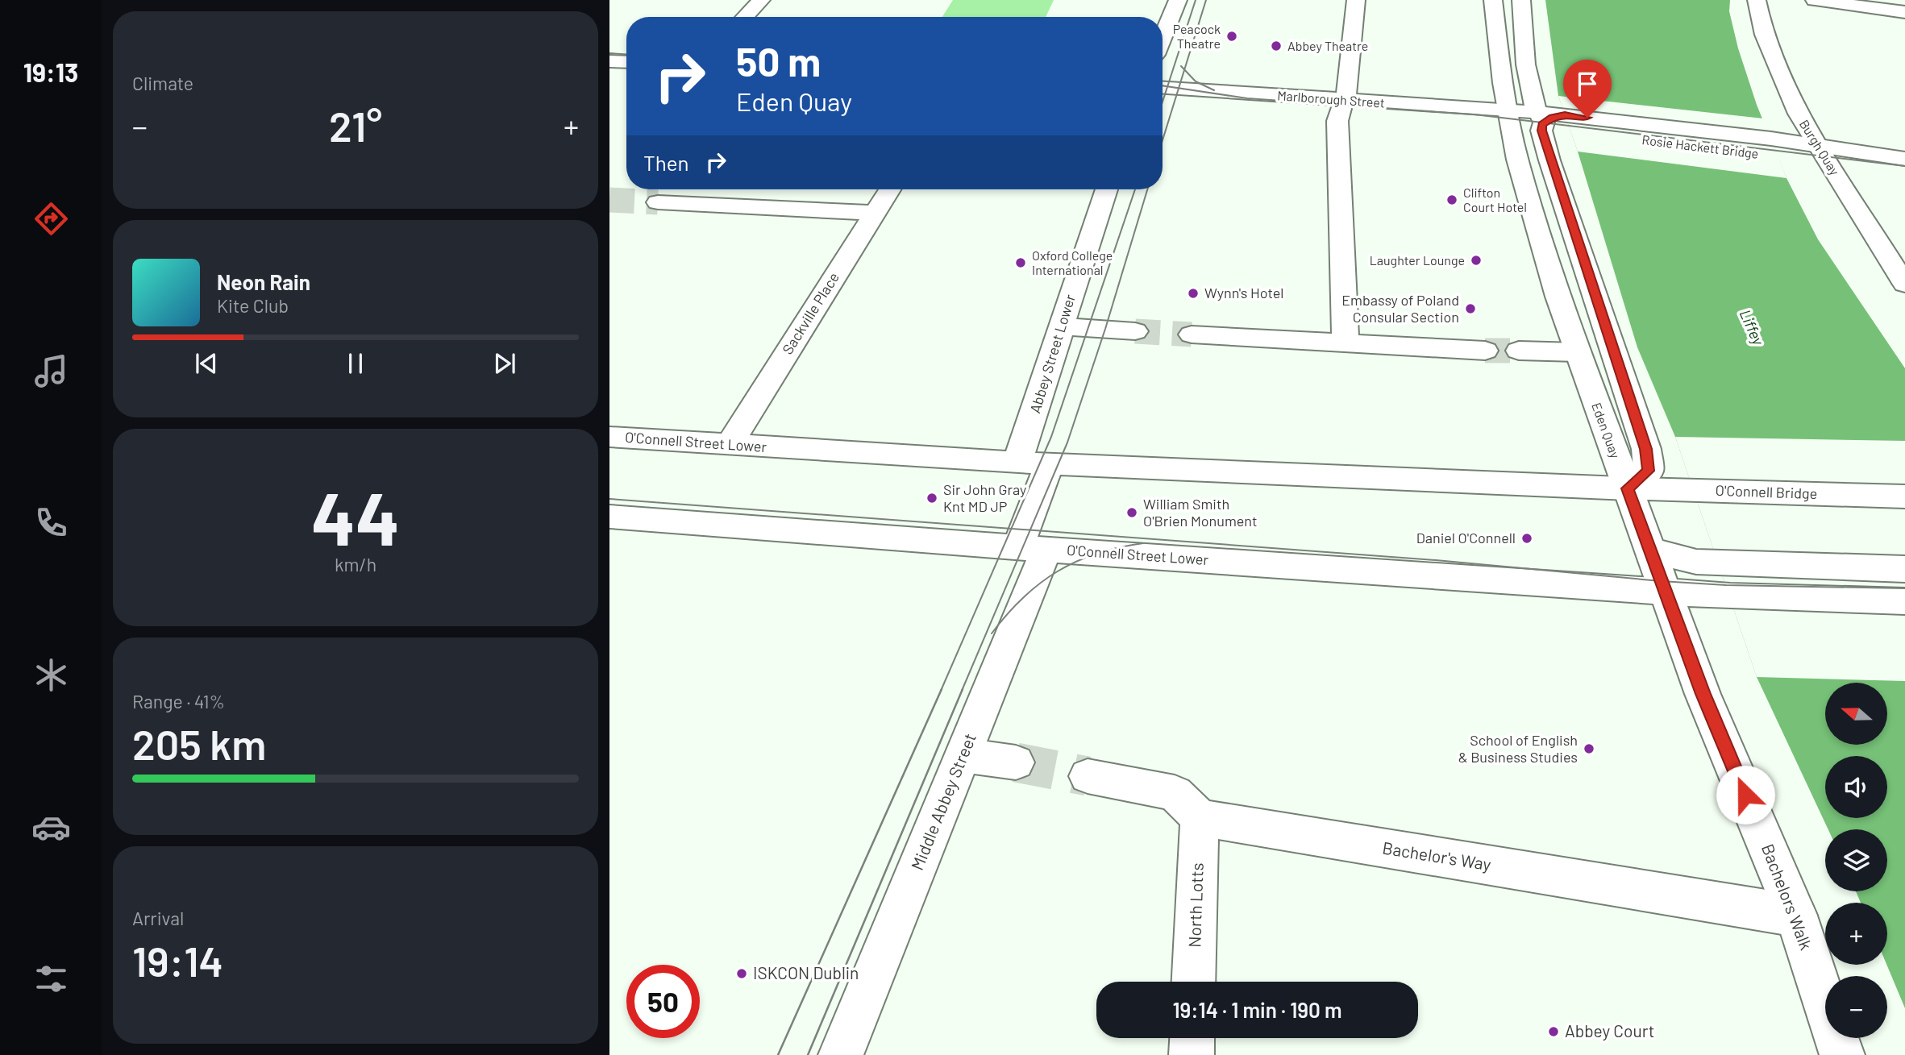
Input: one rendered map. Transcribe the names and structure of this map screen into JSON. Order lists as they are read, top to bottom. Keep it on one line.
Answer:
{"streets":{"street":["Marlborough Street","Rosie Hackett Bridge","Burgh Quay","Sackville Place","Abbey Street Lower","Eden Quay","O'Connell Street Lower","O'Connell Bridge","Middle Abbey Street","Bachelor's Way","Bachelors Walk","North Lotts"]},"crossings":[["Marlborough Street","Rosie Hackett Bridge"],["Marlborough Street","Eden Quay"],["Rosie Hackett Bridge","Burgh Quay"],["Rosie Hackett Bridge","Eden Quay"],["Sackville Place","O'Connell Street Lower"],["Abbey Street Lower","O'Connell Street Lower"],["Eden Quay","O'Connell Street Lower"],["Eden Quay","O'Connell Bridge"],["Eden Quay","Bachelors Walk"],["O'Connell Street Lower","O'Connell Bridge"],["O'Connell Street Lower","Middle Abbey Street"],["O'Connell Street Lower","Bachelors Walk"],["O'Connell Bridge","Bachelors Walk"],["Bachelor's Way","Bachelors Walk"],["Bachelor's Way","North Lotts"]],"water":["Liffey"],"places":["Peacock Theatre","Abbey Theatre","Clifton Court Hotel","Laughter Lounge","Oxford College International","Wynn's Hotel","Embassy of Poland Consular Section","Sir John Gray Knt MD JP","William Smith O'Brien Monument","Daniel O'Connell","School of English & Business Studies","ISKCON Dublin","Abbey Court"],"north":"left","page":{"tabs":"19:13","tile":["Climate",["44","km/h"],["Range · 41%","205 km"],["Arrival","19:14"]],"turn":["50 m","Eden Quay"],"heat":["−","21°","+"],"then":"Then","song":["Neon Rain","Kite Club"],"map_buttons":["+","−"],"limit":"50","trip":"19:14 · 1 min · 190 m"}}
